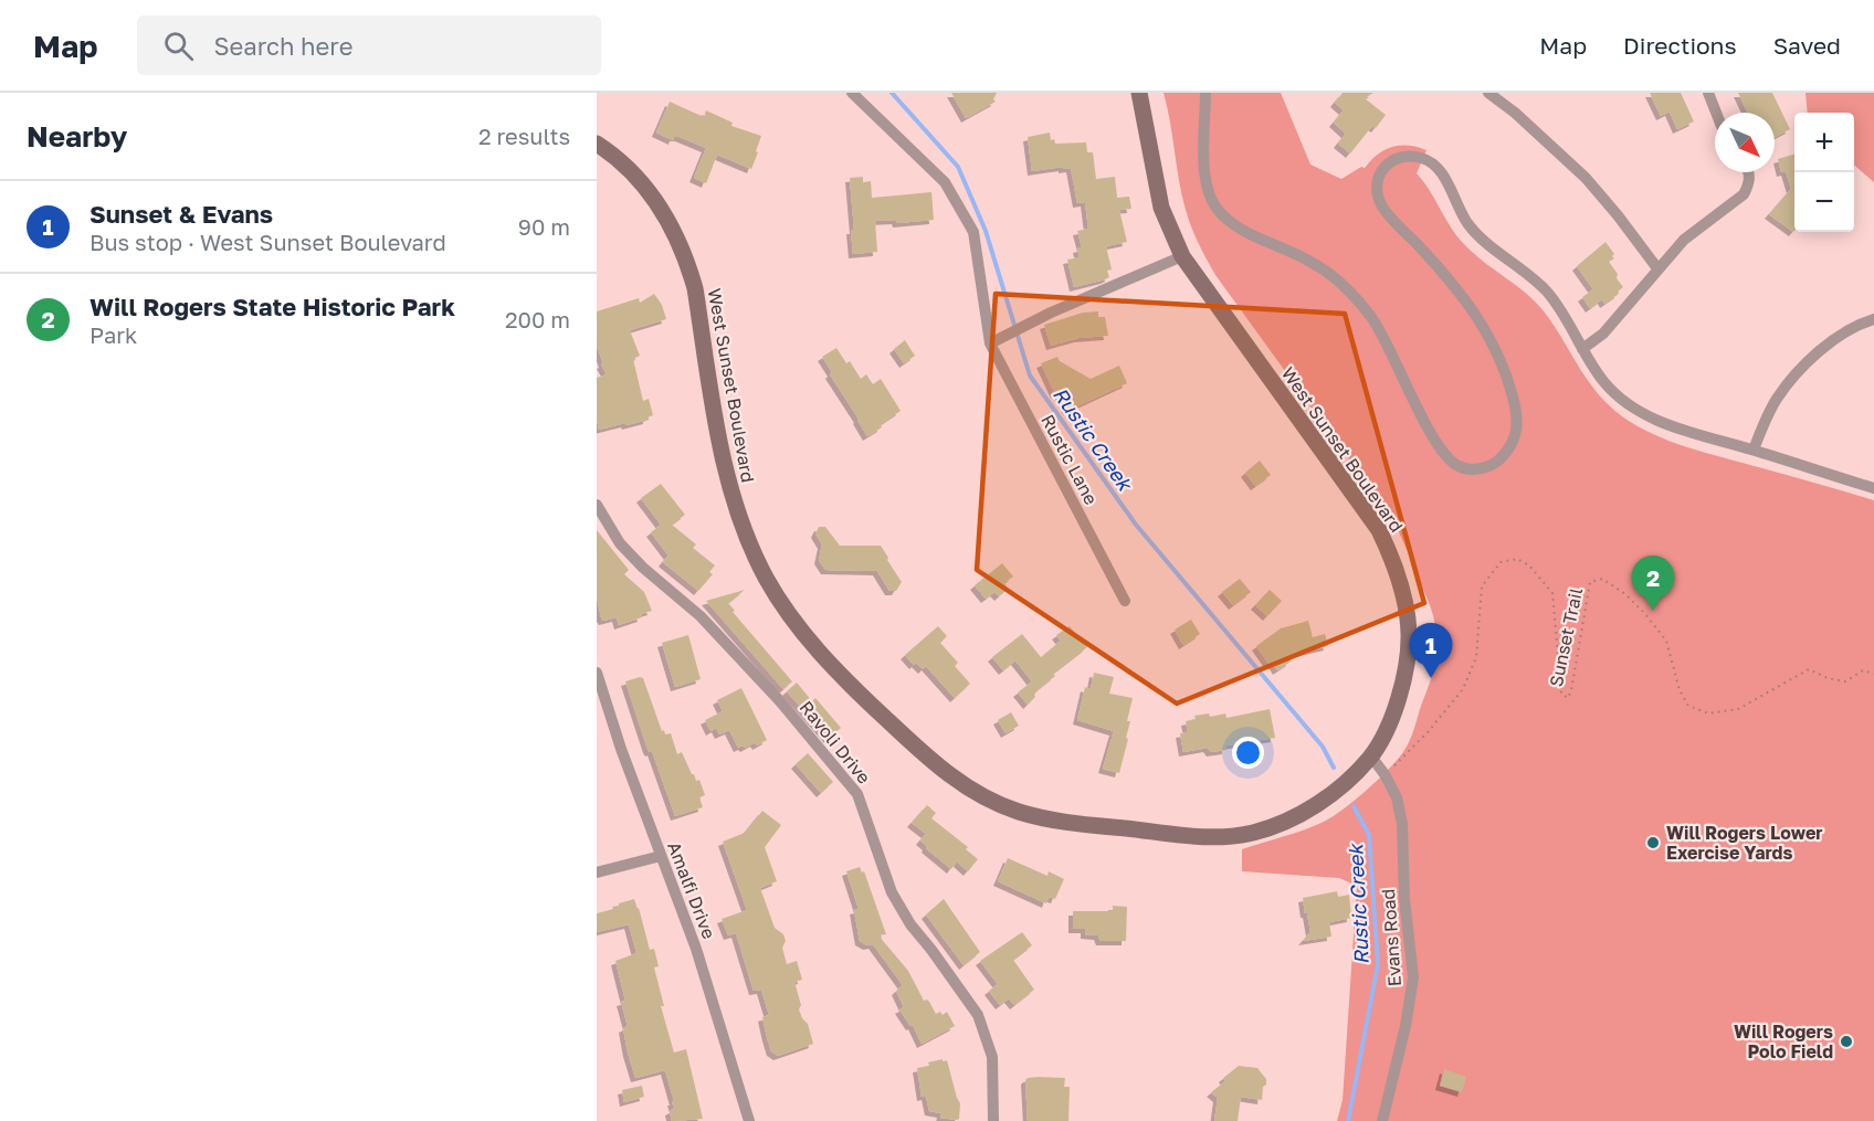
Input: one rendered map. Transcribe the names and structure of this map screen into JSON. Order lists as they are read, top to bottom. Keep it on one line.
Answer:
{"streets":{"main road":["West Sunset Boulevard"],"street":["Rustic Lane","Ravoli Drive","Amalfi Drive","Evans Road"],"path":["Sunset Trail"]},"crossings":[["West Sunset Boulevard","Evans Road"]],"water":["Rustic Creek"],"places":["Will Rogers Lower Exercise Yards","Will Rogers Polo Field"],"north":"bottom right","page":{"header":"Map","search":"Search here","nav":["Map","Directions","Saved"],"heading":["Nearby","2 results"],"map_buttons":["+","−"],"list":[{"mark":"1","name":"Sunset & Evans","note":"Bus stop · West Sunset Boulevard","value":"90 m"},{"mark":"2","name":"Will Rogers State Historic Park","note":"Park","value":"200 m"}],"pins":["2","1"]}}
